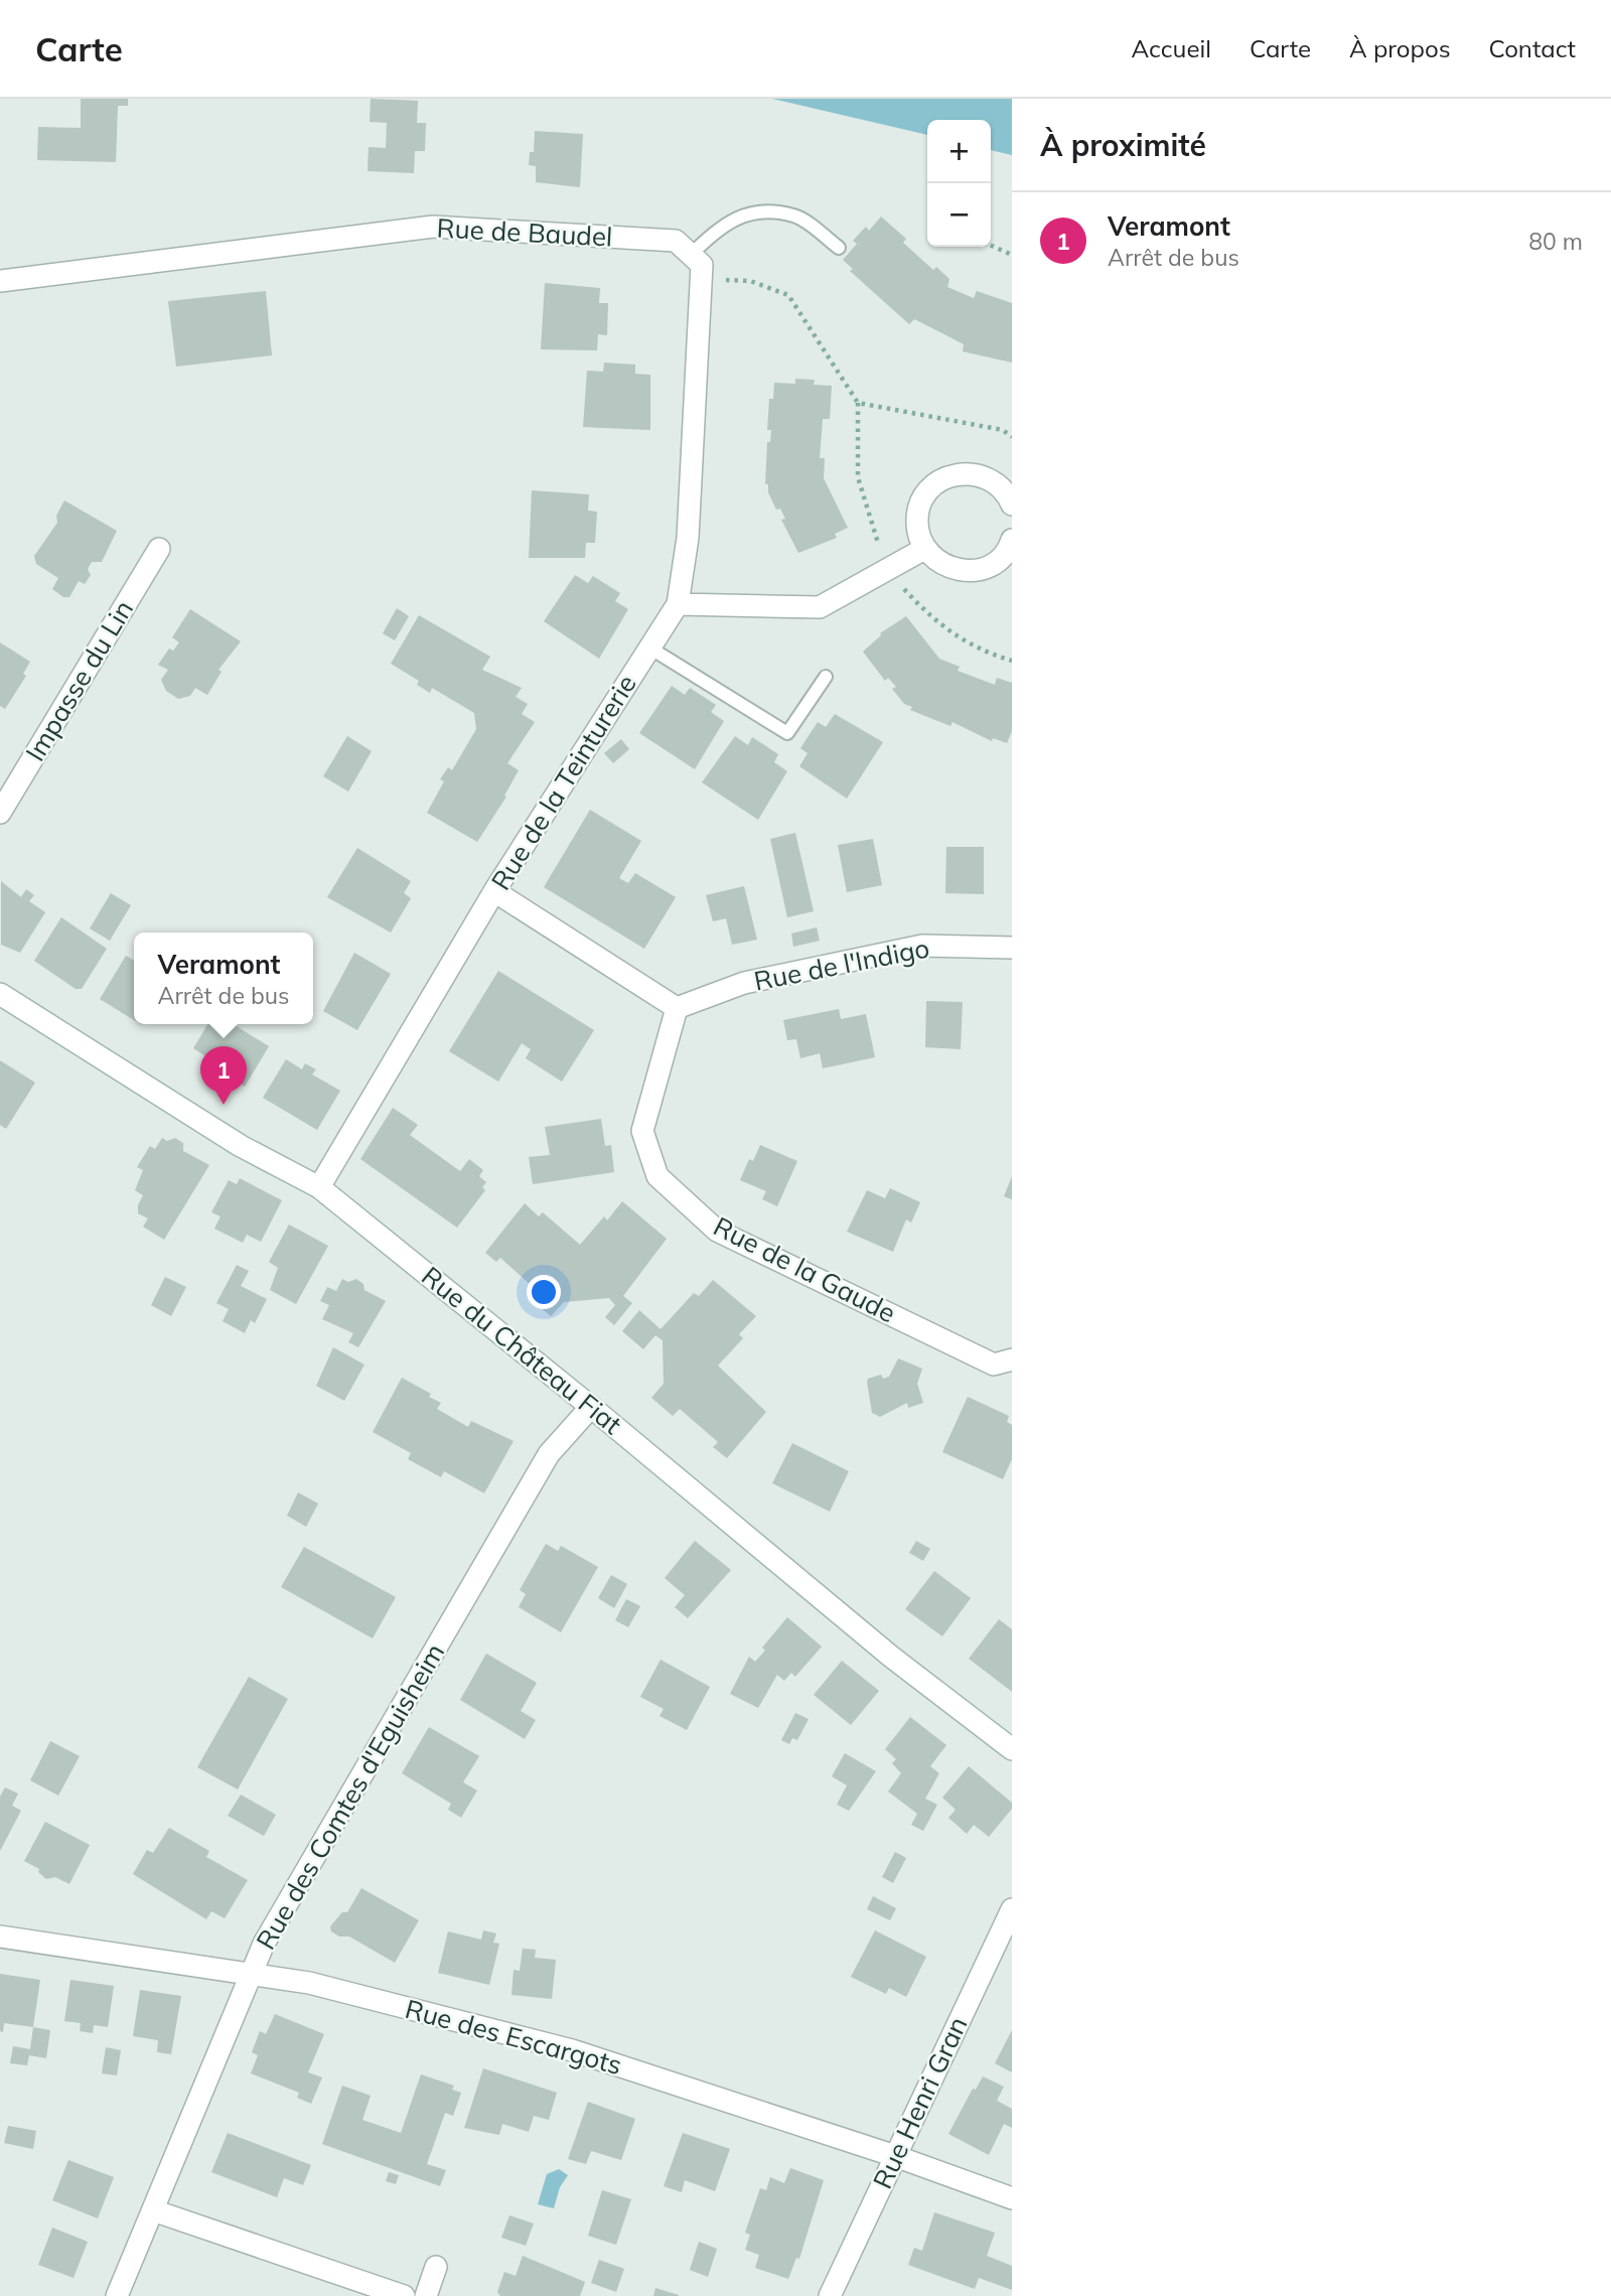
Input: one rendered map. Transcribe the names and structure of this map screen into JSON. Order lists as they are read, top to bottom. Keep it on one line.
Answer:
{"streets":{"street":["Rue de Baudel","Impasse du Lin","Rue de la Teinturerie","Rue de l'Indigo","Rue de la Gaude","Rue du Château Fiat","Rue des Comtes d'Eguisheim","Rue des Escargots","Rue Henri Gran"]},"crossings":[["Rue de la Teinturerie","Rue du Château Fiat"],["Rue de l'Indigo","Rue de la Gaude"],["Rue du Château Fiat","Rue des Comtes d'Eguisheim"],["Rue des Comtes d'Eguisheim","Rue des Escargots"],["Rue des Escargots","Rue Henri Gran"]],"page":{"header":"Carte","nav":["Accueil","Carte","À propos","Contact"],"heading":"À proximité","map_buttons":["+","−"],"list":[{"mark":"1","name":"Veramont","note":"Arrêt de bus","value":"80 m"}],"popup":["Veramont","Arrêt de bus"],"pins":"1"}}
